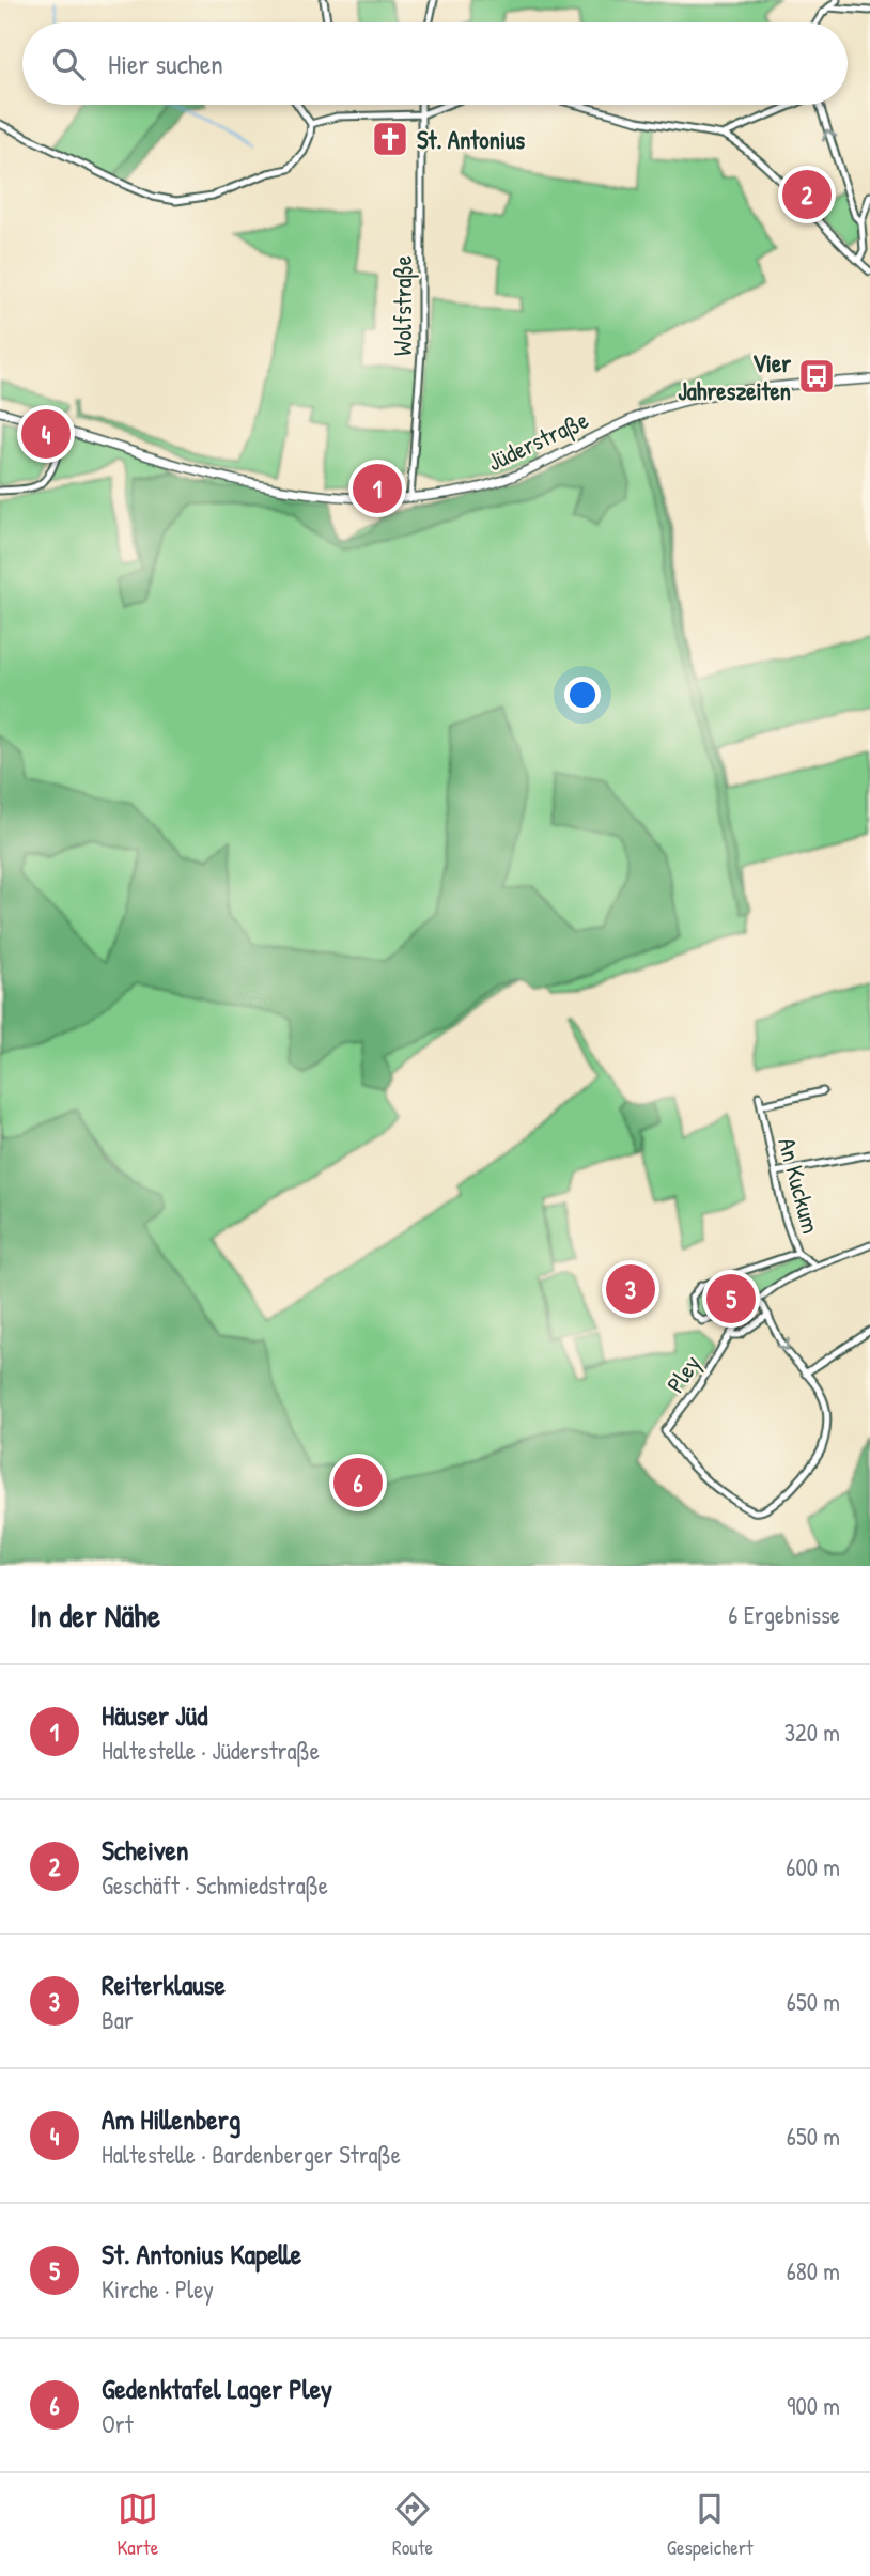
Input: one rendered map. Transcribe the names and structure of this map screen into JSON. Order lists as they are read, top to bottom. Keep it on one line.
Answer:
{"streets":{"main road":["Jüderstraße"],"street":["Wolfstraße","An Kuckum","Pley"]},"crossings":[["Wolfstraße","Jüderstraße"],["An Kuckum","Pley"]],"places":{"church":["St. Antonius"],"bus stop":["Vier Jahreszeiten"]},"page":{"search":"Hier suchen","pins":["2","4","1","3","5","6"],"heading":["In der Nähe","6 Ergebnisse"],"list":[{"mark":"1","name":"Häuser Jüd","note":"Haltestelle · Jüderstraße","value":"320 m"},{"mark":"2","name":"Scheiven","note":"Geschäft · Schmiedstraße","value":"600 m"},{"mark":"3","name":"Reiterklause","note":"Bar","value":"650 m"},{"mark":"4","name":"Am Hillenberg","note":"Haltestelle · Bardenberger Straße","value":"650 m"},{"mark":"5","name":"St. Antonius Kapelle","note":"Kirche · Pley","value":"680 m"},{"mark":"6","name":"Gedenktafel Lager Pley","note":"Ort","value":"900 m"}],"nav":["Karte","Route","Gespeichert"]}}
